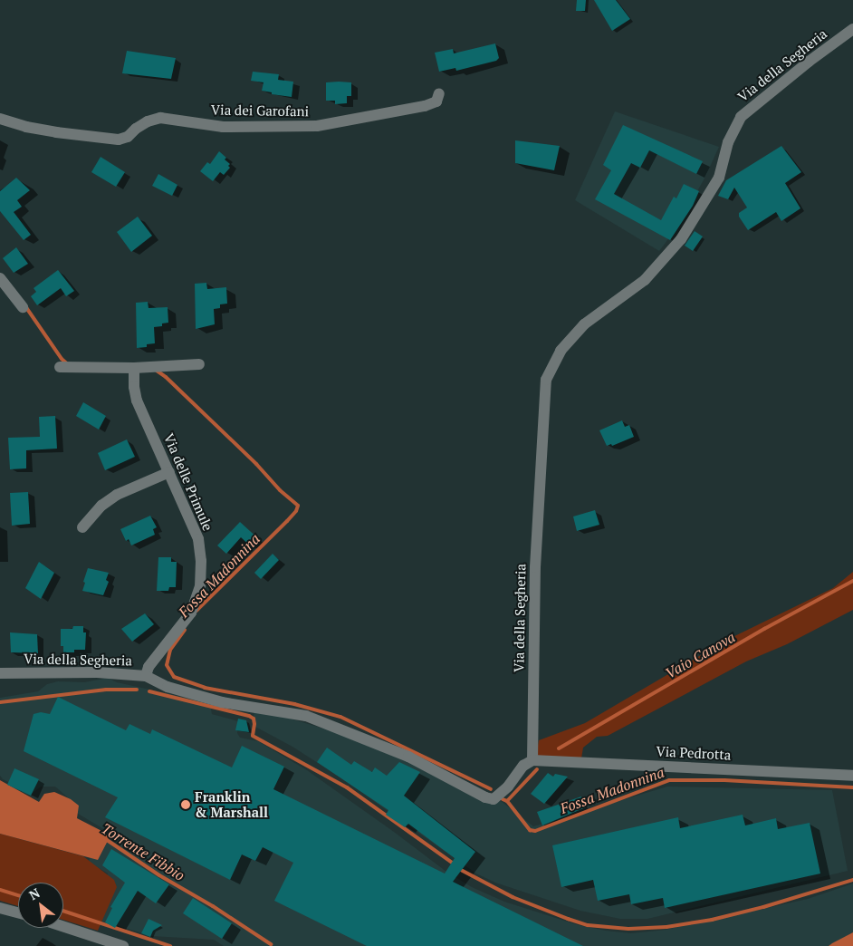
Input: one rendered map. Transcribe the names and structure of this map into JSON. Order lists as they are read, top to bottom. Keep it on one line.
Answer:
{"streets":{"street":["Via della Segheria","Via dei Garofani","Via delle Primule","Via Pedrotta"]},"crossings":[["Via della Segheria","Via delle Primule"],["Via della Segheria","Via Pedrotta"]],"water":["Fossa Madonnina","Vaio Canova","Torrente Fibbio"],"places":["Franklin & Marshall"],"north":"top left"}
